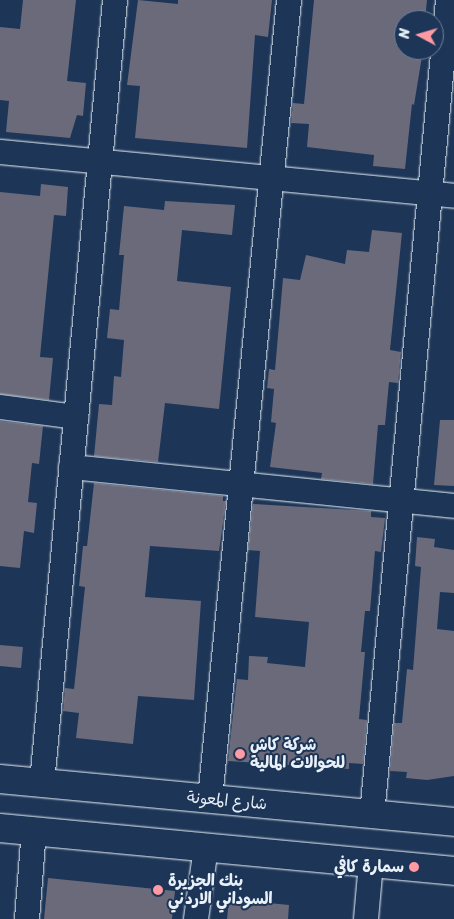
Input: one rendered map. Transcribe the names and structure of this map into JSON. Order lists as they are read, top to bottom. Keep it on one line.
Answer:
{"streets":{"highway":["شارع المعونة"]},"places":["شركة كاش للحوالات المالية","سمارة كافي","بنك الجزيرة السوداني الاردني"],"north":"left"}
